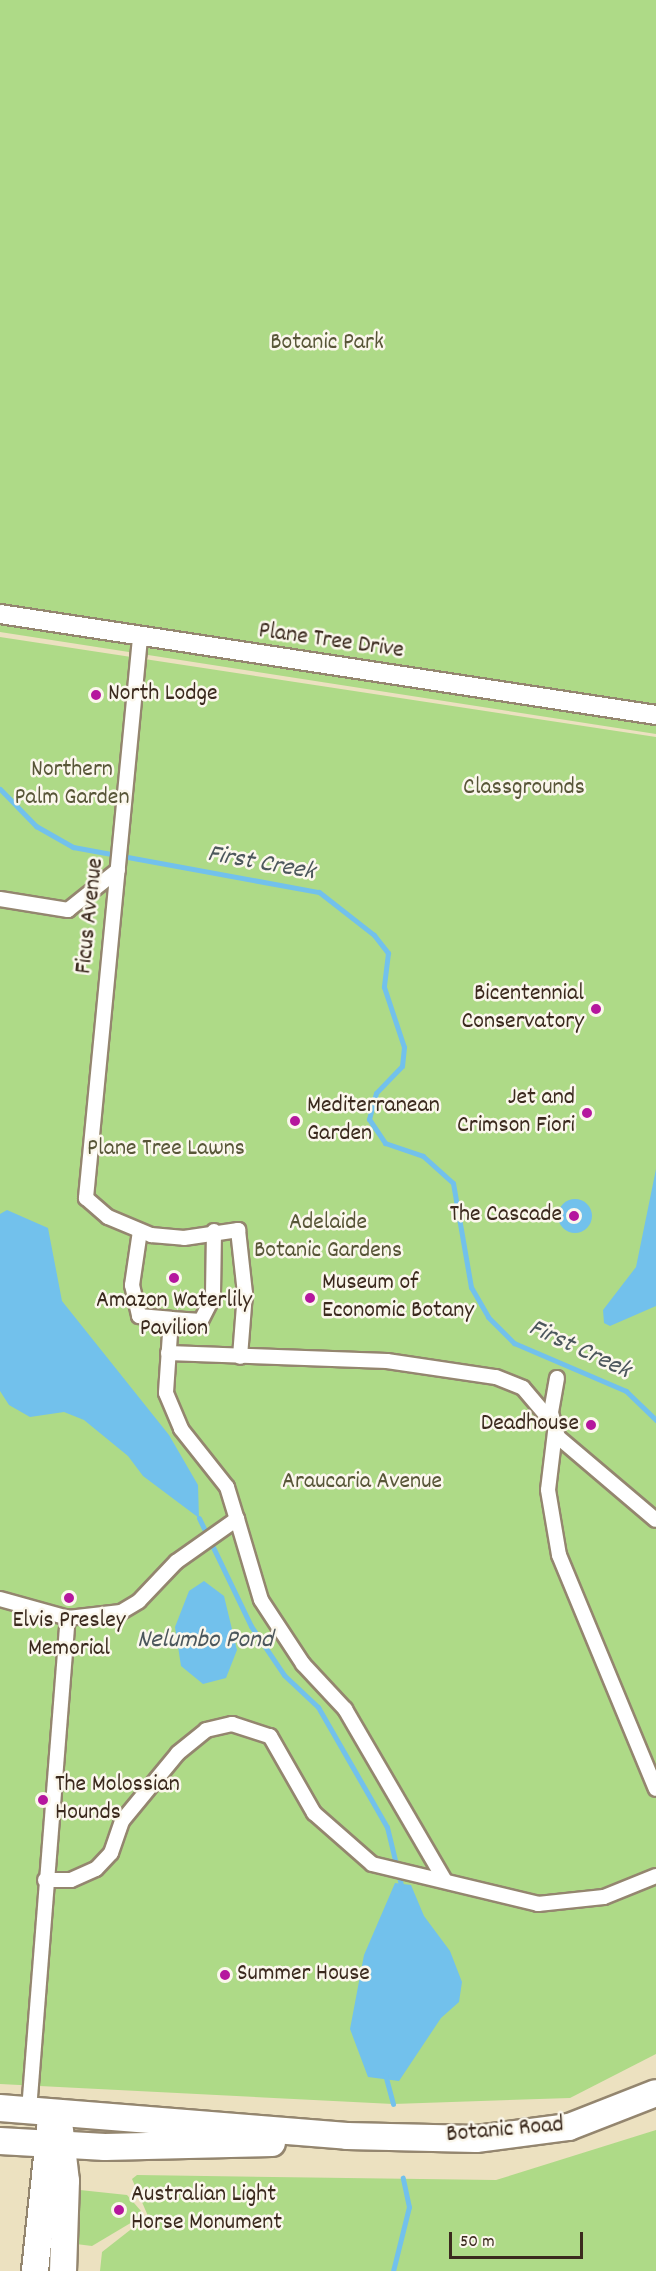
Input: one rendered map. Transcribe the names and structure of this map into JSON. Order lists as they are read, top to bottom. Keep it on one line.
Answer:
{"streets":{"main road":["Botanic Road"],"street":["Plane Tree Drive","Ficus Avenue"]},"crossings":[["Plane Tree Drive","Ficus Avenue"]],"water":["First Creek","Nelumbo Pond"],"parks":["Botanic Park","Northern Palm Garden","Classgrounds","Plane Tree Lawns","Adelaide Botanic Gardens","Araucaria Avenue"],"places":["North Lodge","Bicentennial Conservatory","Jet and Crimson Fiori","Mediterranean Garden","The Cascade","Amazon Waterlily Pavilion","Museum of Economic Botany","Deadhouse","Elvis Presley Memorial","The Molossian Hounds","Summer House","Australian Light Horse Monument"],"scale_bar":"50 m"}
